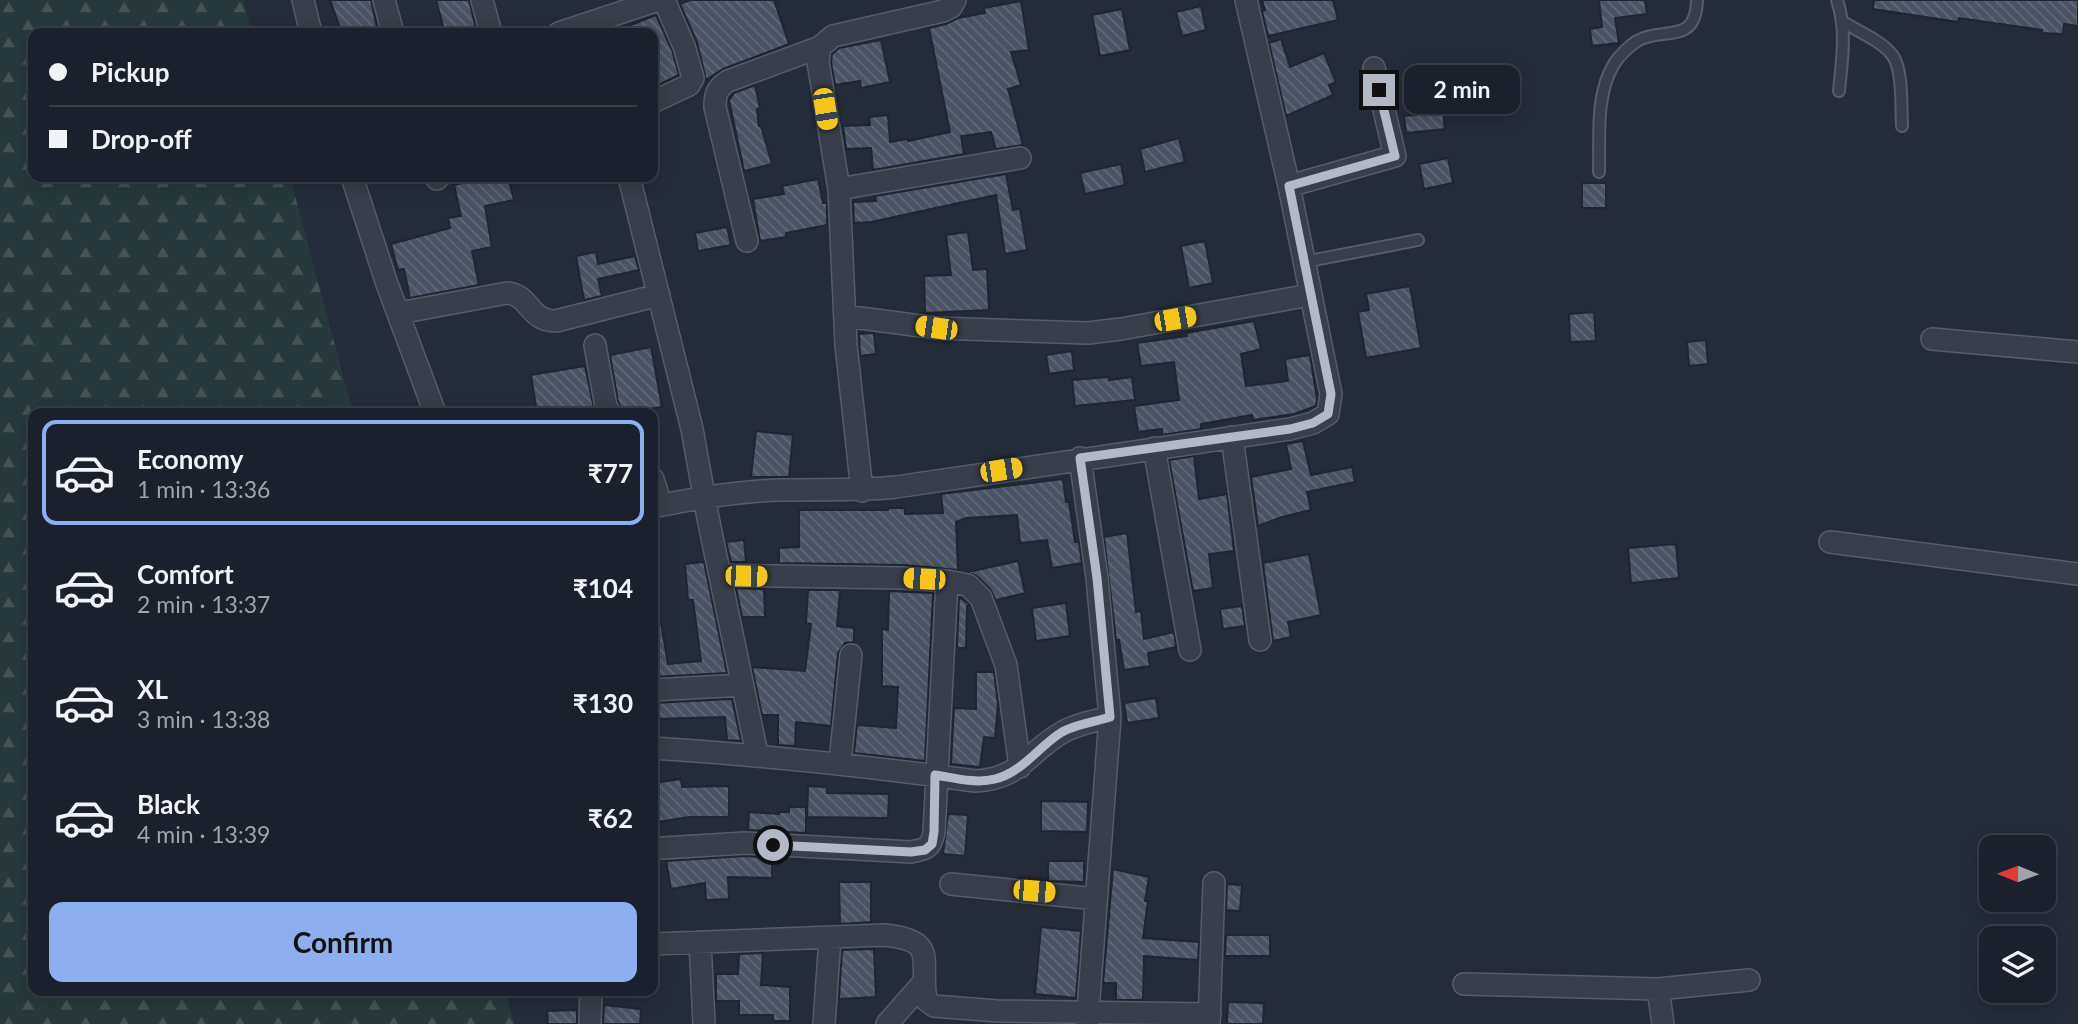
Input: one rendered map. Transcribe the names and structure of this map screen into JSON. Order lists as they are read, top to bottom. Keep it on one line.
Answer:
{"north":"left","page":{"banner":["Pickup","Drop-off"],"bubble":"2 min","list":[{"name":"Economy","note":"1 min · 13:36","value":"₹77"},{"name":"Comfort","note":"2 min · 13:37","value":"₹104"},{"name":"XL","note":"3 min · 13:38","value":"₹130"},{"name":"Black","note":"4 min · 13:39","value":"₹62"}],"buttons":"Confirm"}}
